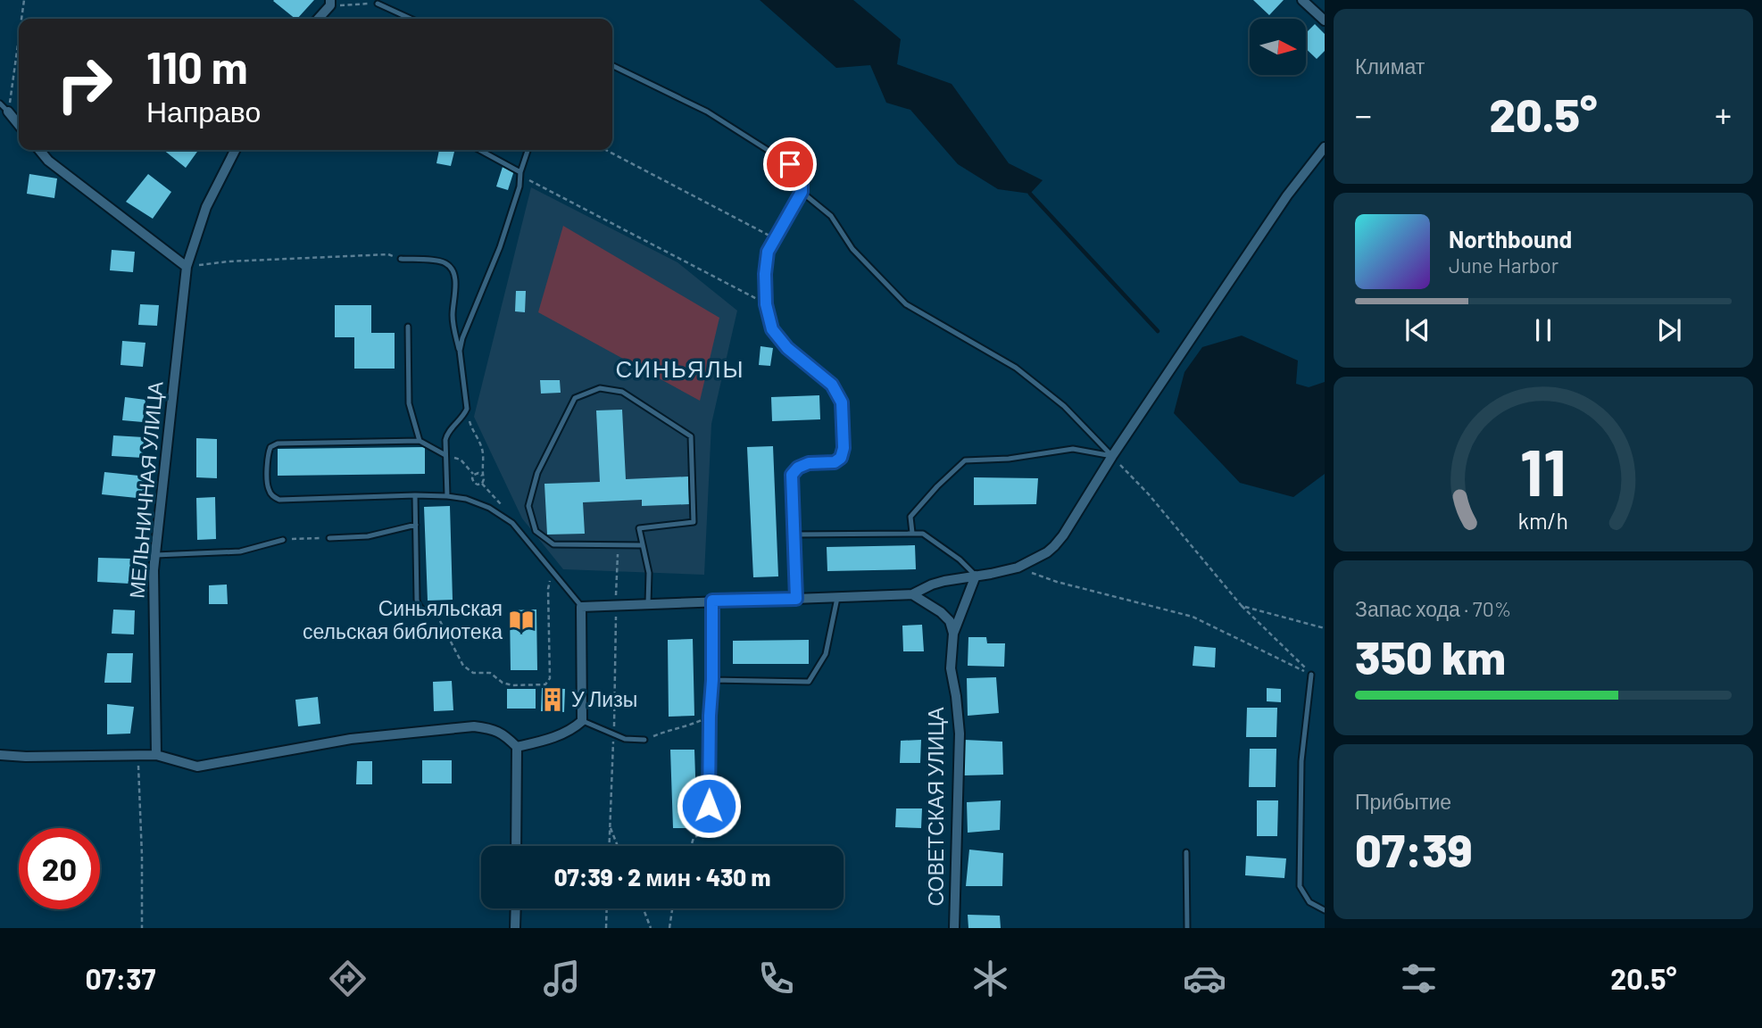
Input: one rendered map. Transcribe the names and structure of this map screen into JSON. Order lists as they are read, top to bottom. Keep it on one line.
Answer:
{"streets":{"street":["МЕЛЬНИЧНАЯ УЛИЦА","СОВЕТСКАЯ УЛИЦА"]},"districts":["СИНЬЯЛЫ"],"places":{"library":["Синьяльская сельская библиотека"],"building":["У Лизы"]},"north":"right","page":{"tile":["Климат",["Запас хода · 70%","350 km"],["Прибытие","07:39"]],"turn":["110 m","Направо"],"heat":["−","20.5°","+"],"song":["Northbound","June Harbor"],"limit":"20","trip":"07:39 · 2 мин · 430 m","tabs":["07:37","20.5°"],"gauge":["11","km/h"]}}
